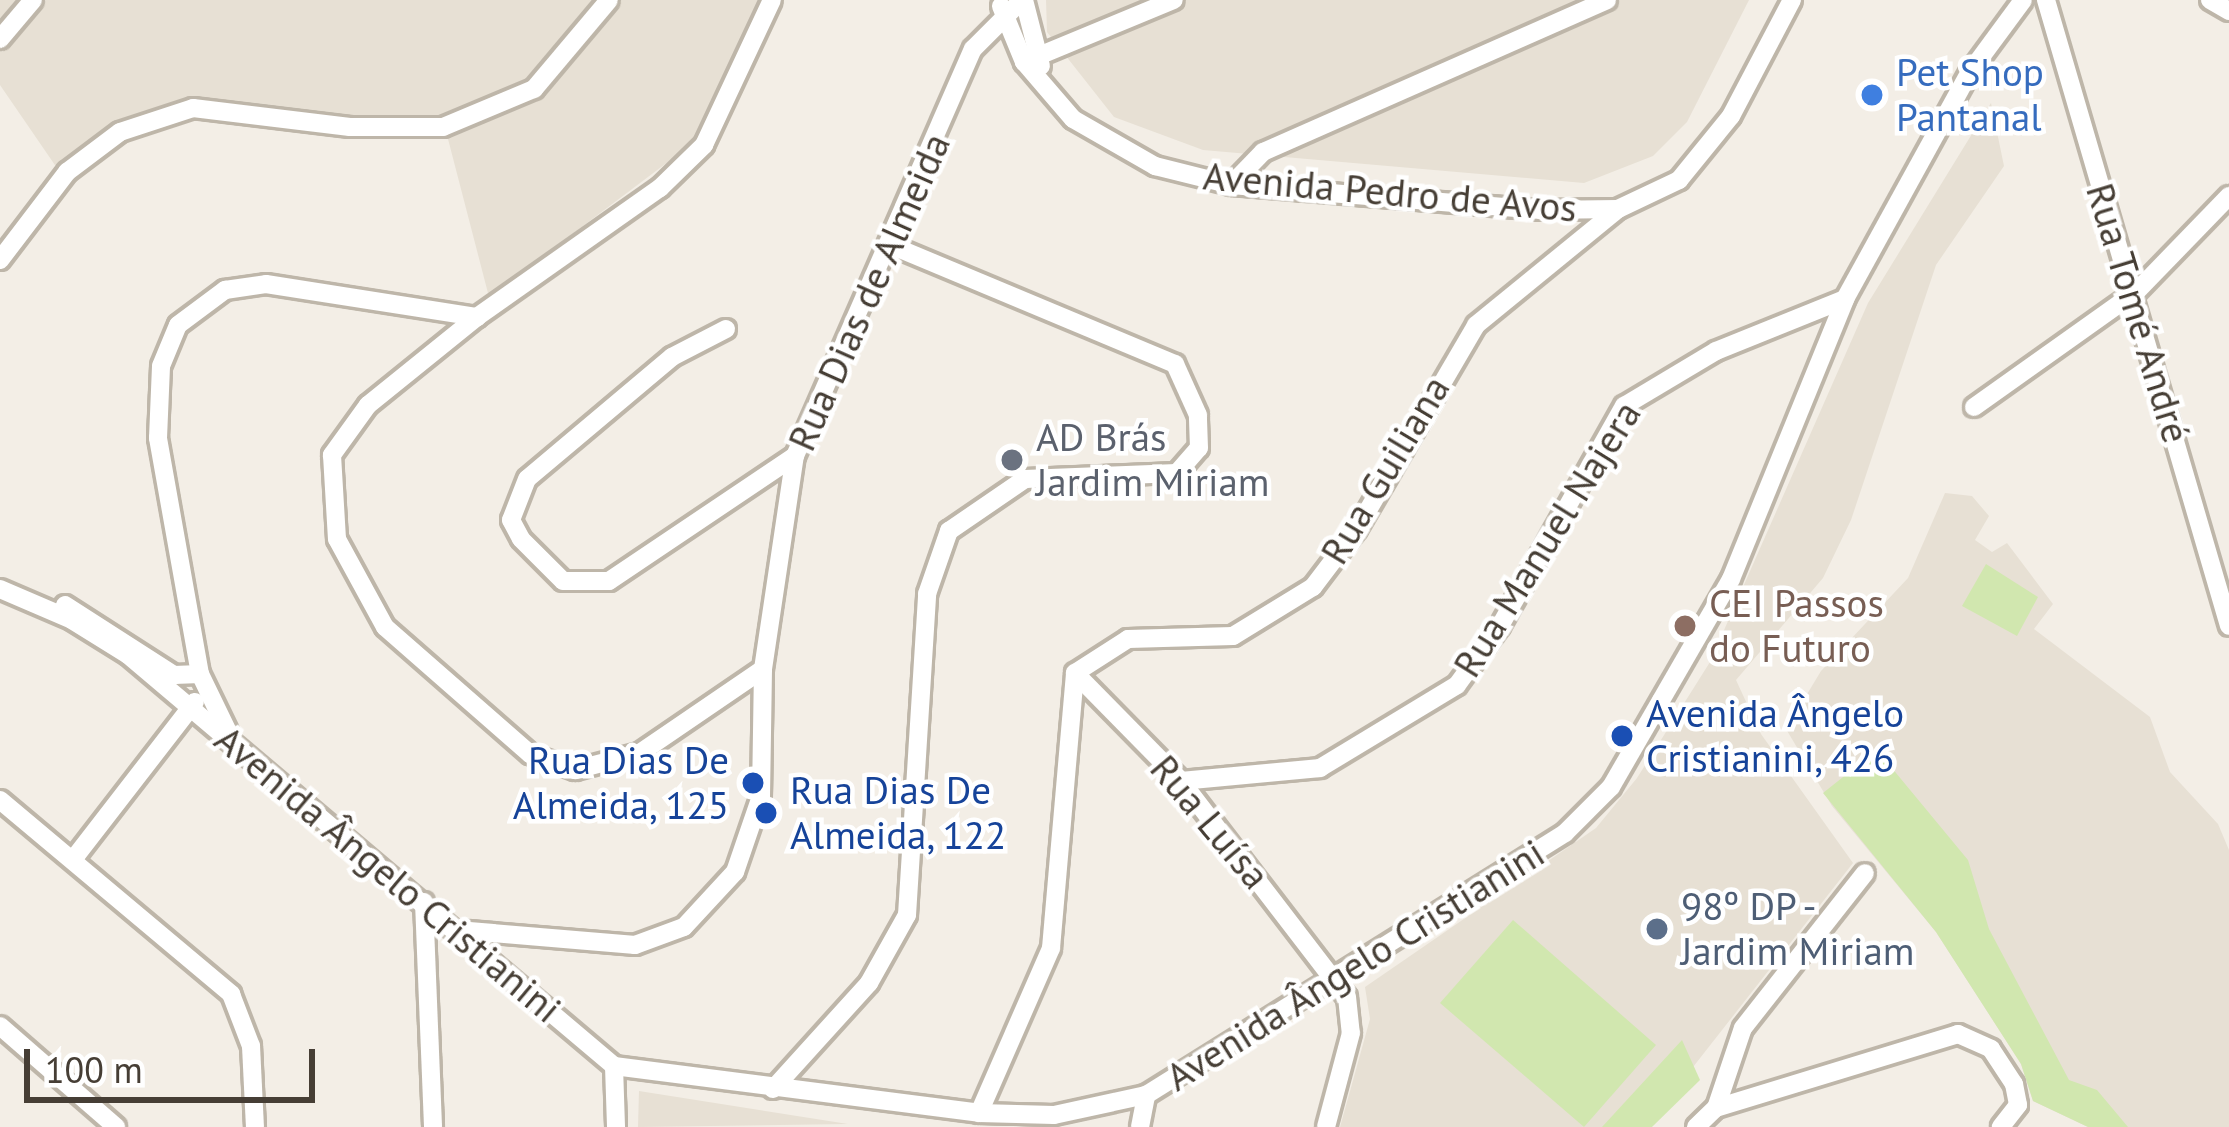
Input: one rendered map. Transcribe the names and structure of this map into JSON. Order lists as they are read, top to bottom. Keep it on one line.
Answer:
{"streets":{"street":["Avenida Pedro de Avos","Rua Dias de Almeida","Rua Tomé André","Rua Guiliana","Rua Manuel Najera","Rua Luísa","Avenida Ângelo Cristianini"]},"crossings":[["Avenida Pedro de Avos","Rua Dias de Almeida"],["Avenida Pedro de Avos","Rua Guiliana"],["Rua Dias de Almeida","Avenida Ângelo Cristianini"],["Rua Guiliana","Rua Luísa"],["Rua Manuel Najera","Rua Luísa"],["Rua Manuel Najera","Avenida Ângelo Cristianini"],["Rua Luísa","Avenida Ângelo Cristianini"]],"places":["Pet Shop Pantanal","AD Brás Jardim Miriam","CEI Passos do Futuro","Avenida Ângelo Cristianini, 426","Rua Dias De Almeida, 125","Rua Dias De Almeida, 122","98º DP - Jardim Miriam"],"scale_bar":"100 m"}
